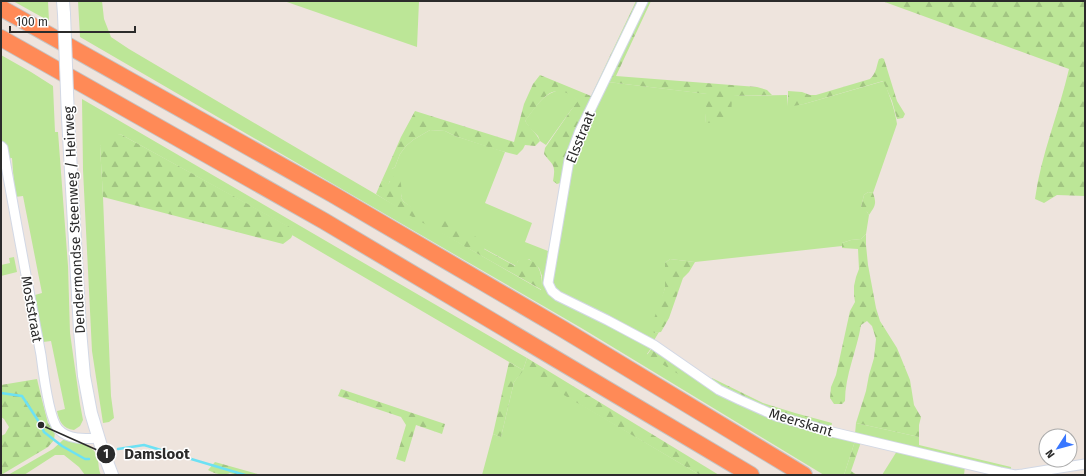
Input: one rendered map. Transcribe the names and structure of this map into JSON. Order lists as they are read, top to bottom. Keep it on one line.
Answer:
{"streets":{"main road":["Dendermondse Steenweg / Heirweg"],"street":["Elsstraat","Moststraat","Meerskant"]},"crossings":[["Elsstraat","Meerskant"],["Dendermondse Steenweg / Heirweg","Moststraat"]],"places":["Damsloot"],"scale_bar":"100 m","north":"bottom left"}
